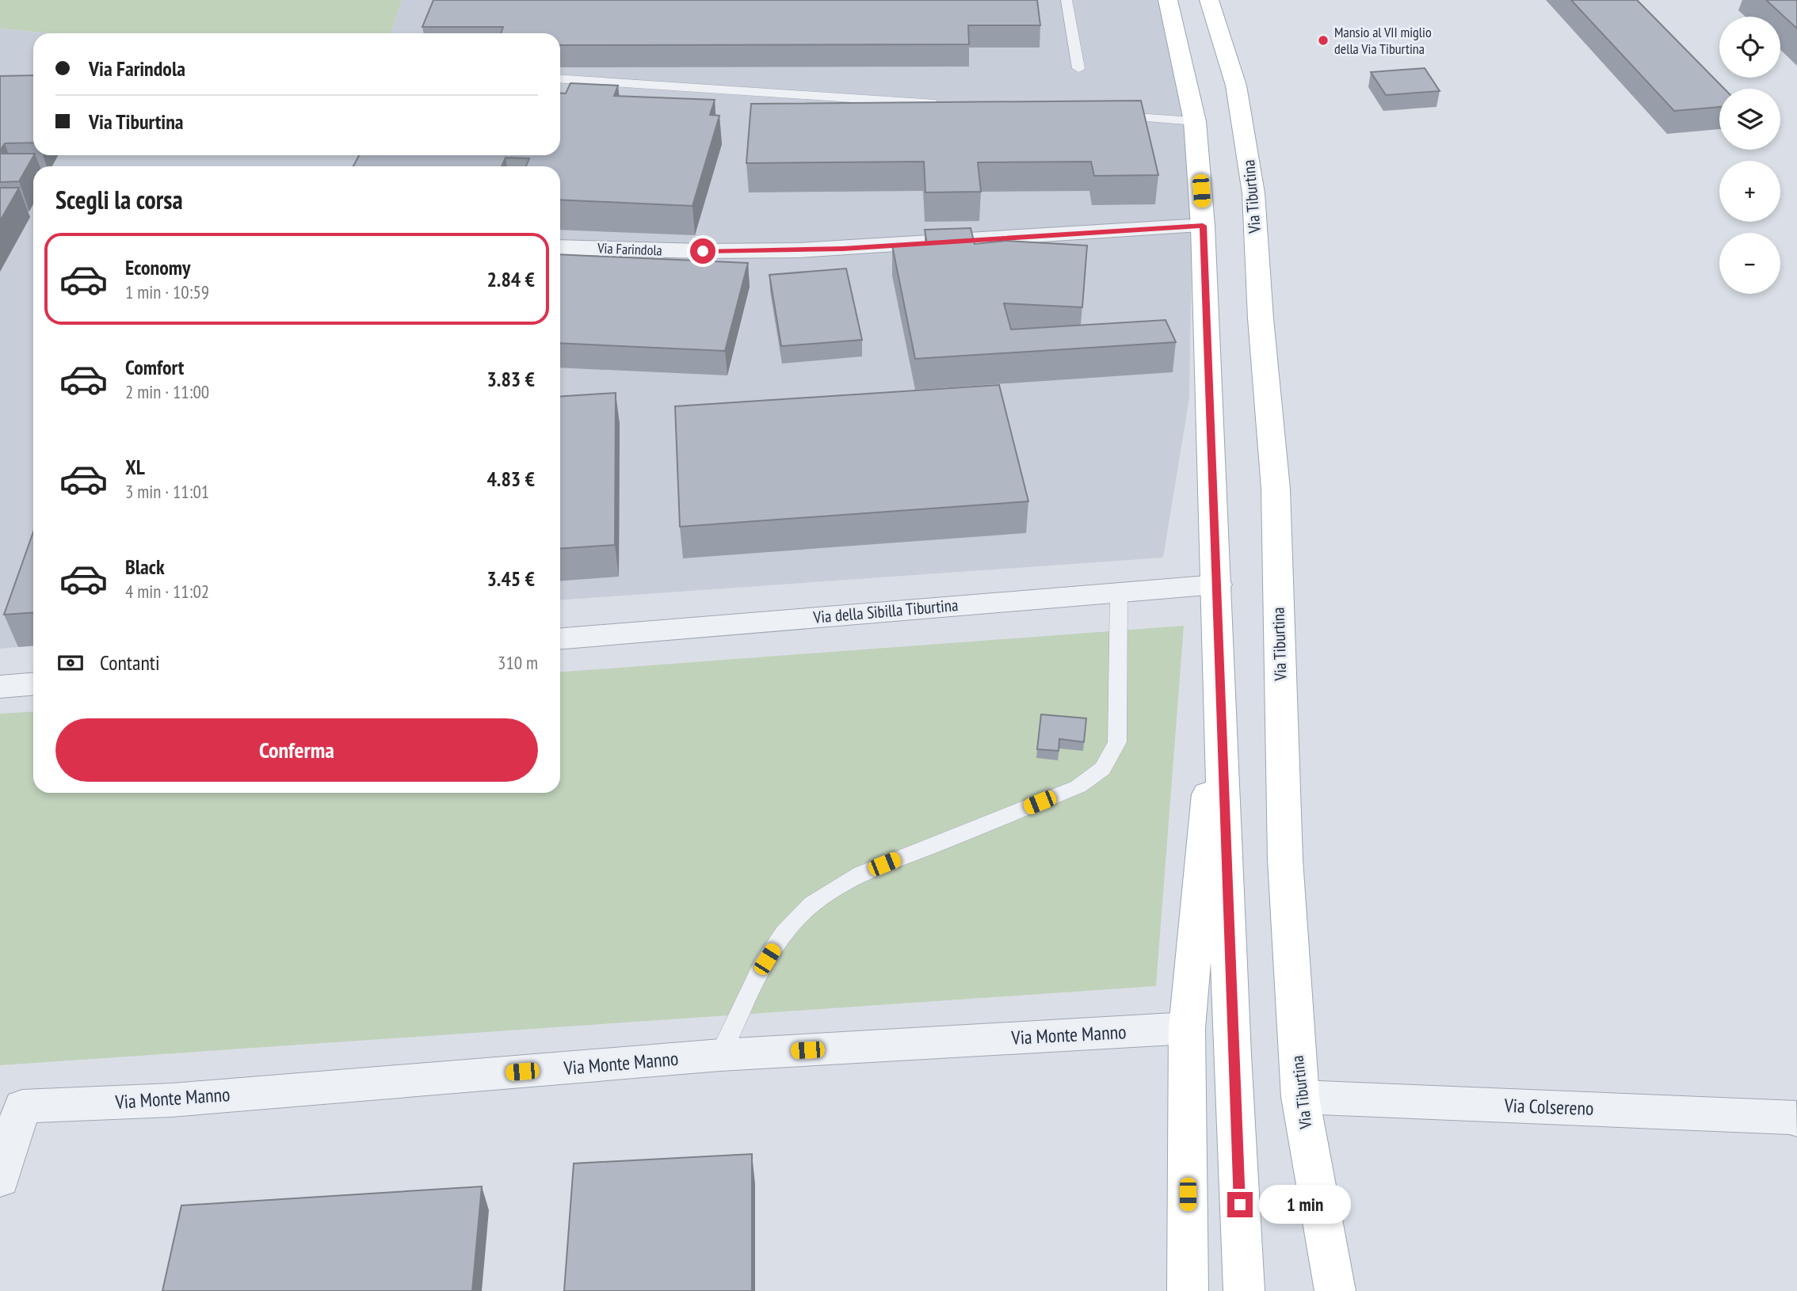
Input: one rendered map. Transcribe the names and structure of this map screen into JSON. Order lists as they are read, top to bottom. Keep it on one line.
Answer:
{"streets":{"main road":["Via Tiburtina"],"street":["Via Farindola","Via della Sibilla Tiburtina","Via Monte Manno","Via Colsereno"]},"crossings":[["Via Tiburtina","Via Colsereno"]],"places":["Mansio al VII miglio della Via Tiburtina"],"page":{"map_buttons":["+","−"],"banner":["Via Farindola","Via Tiburtina"],"heading":"Scegli la corsa","list":[{"name":"Economy","note":"1 min · 10:59","value":"2.84 €"},{"name":"Comfort","note":"2 min · 11:00","value":"3.83 €"},{"name":"XL","note":"3 min · 11:01","value":"4.83 €"},{"name":"Black","note":"4 min · 11:02","value":"3.45 €"}],"pay":["Contanti","310 m"],"buttons":"Conferma","bubble":"1 min"}}
